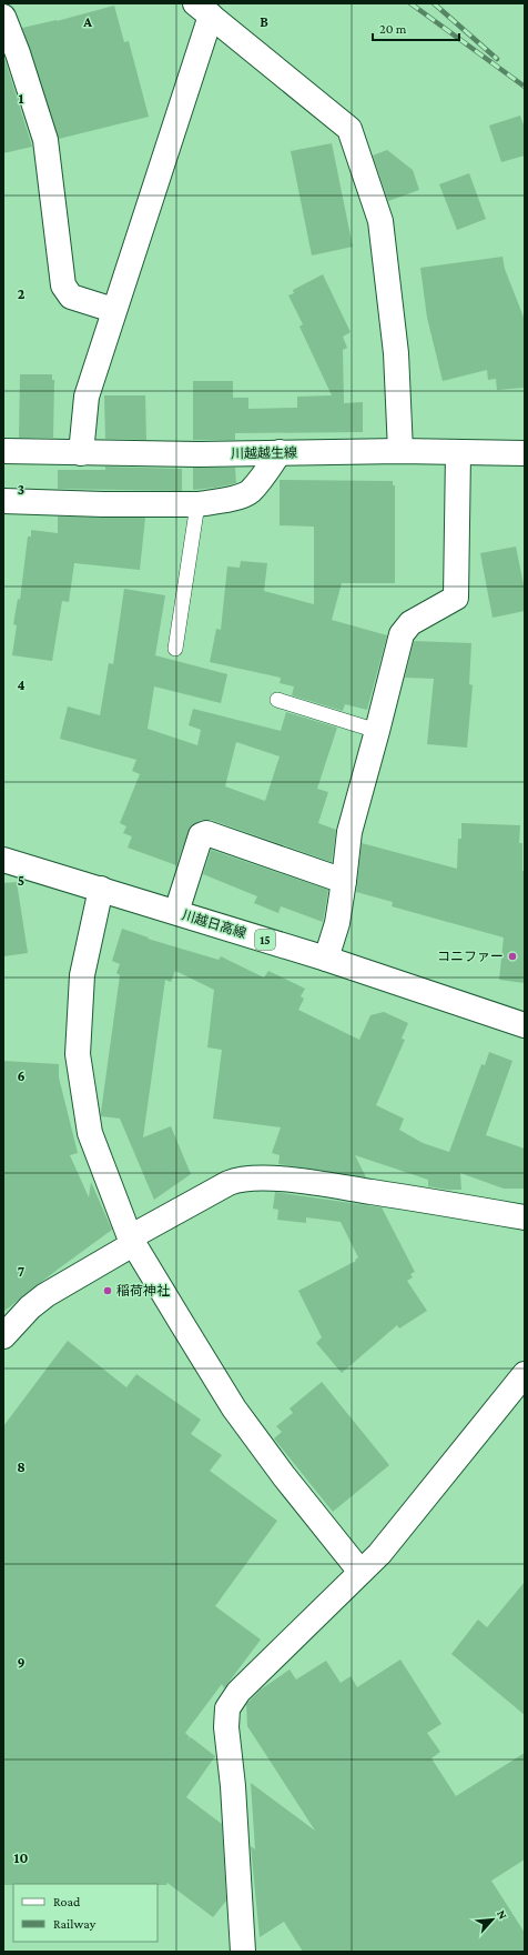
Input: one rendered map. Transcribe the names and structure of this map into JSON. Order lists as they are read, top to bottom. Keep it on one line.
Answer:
{"streets":{"street":["川越越生線","川越日高線","15"]},"places":["コニファー","稲荷神社"],"legend":["Road","Railway"],"scale_bar":"20 m","north":"top right","grid":{"columns":["A","B"],"rows":["1","2","3","4","5","6","7","8","9","10"]}}
